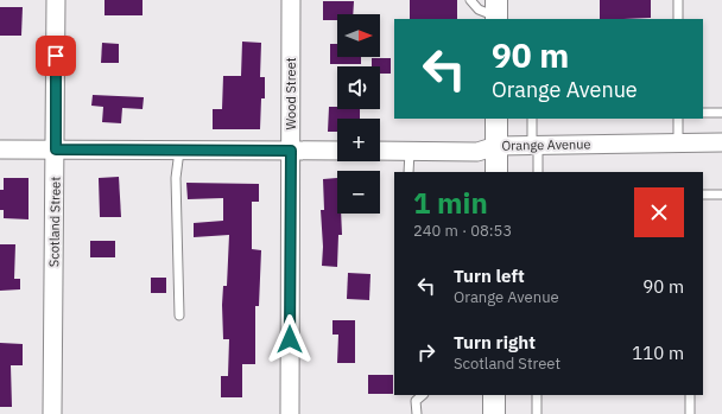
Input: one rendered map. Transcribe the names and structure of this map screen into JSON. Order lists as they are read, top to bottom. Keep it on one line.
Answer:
{"streets":{"street":["Wood Street","Orange Avenue","Scotland Street"]},"north":"right","page":{"map_buttons":["+","−"],"turn":["90 m","Orange Avenue"],"heading":["1 min","240 m · 08:53"],"list":[{"name":"Turn left","note":"Orange Avenue","value":"90 m"},{"name":"Turn right","note":"Scotland Street","value":"110 m"}]}}
